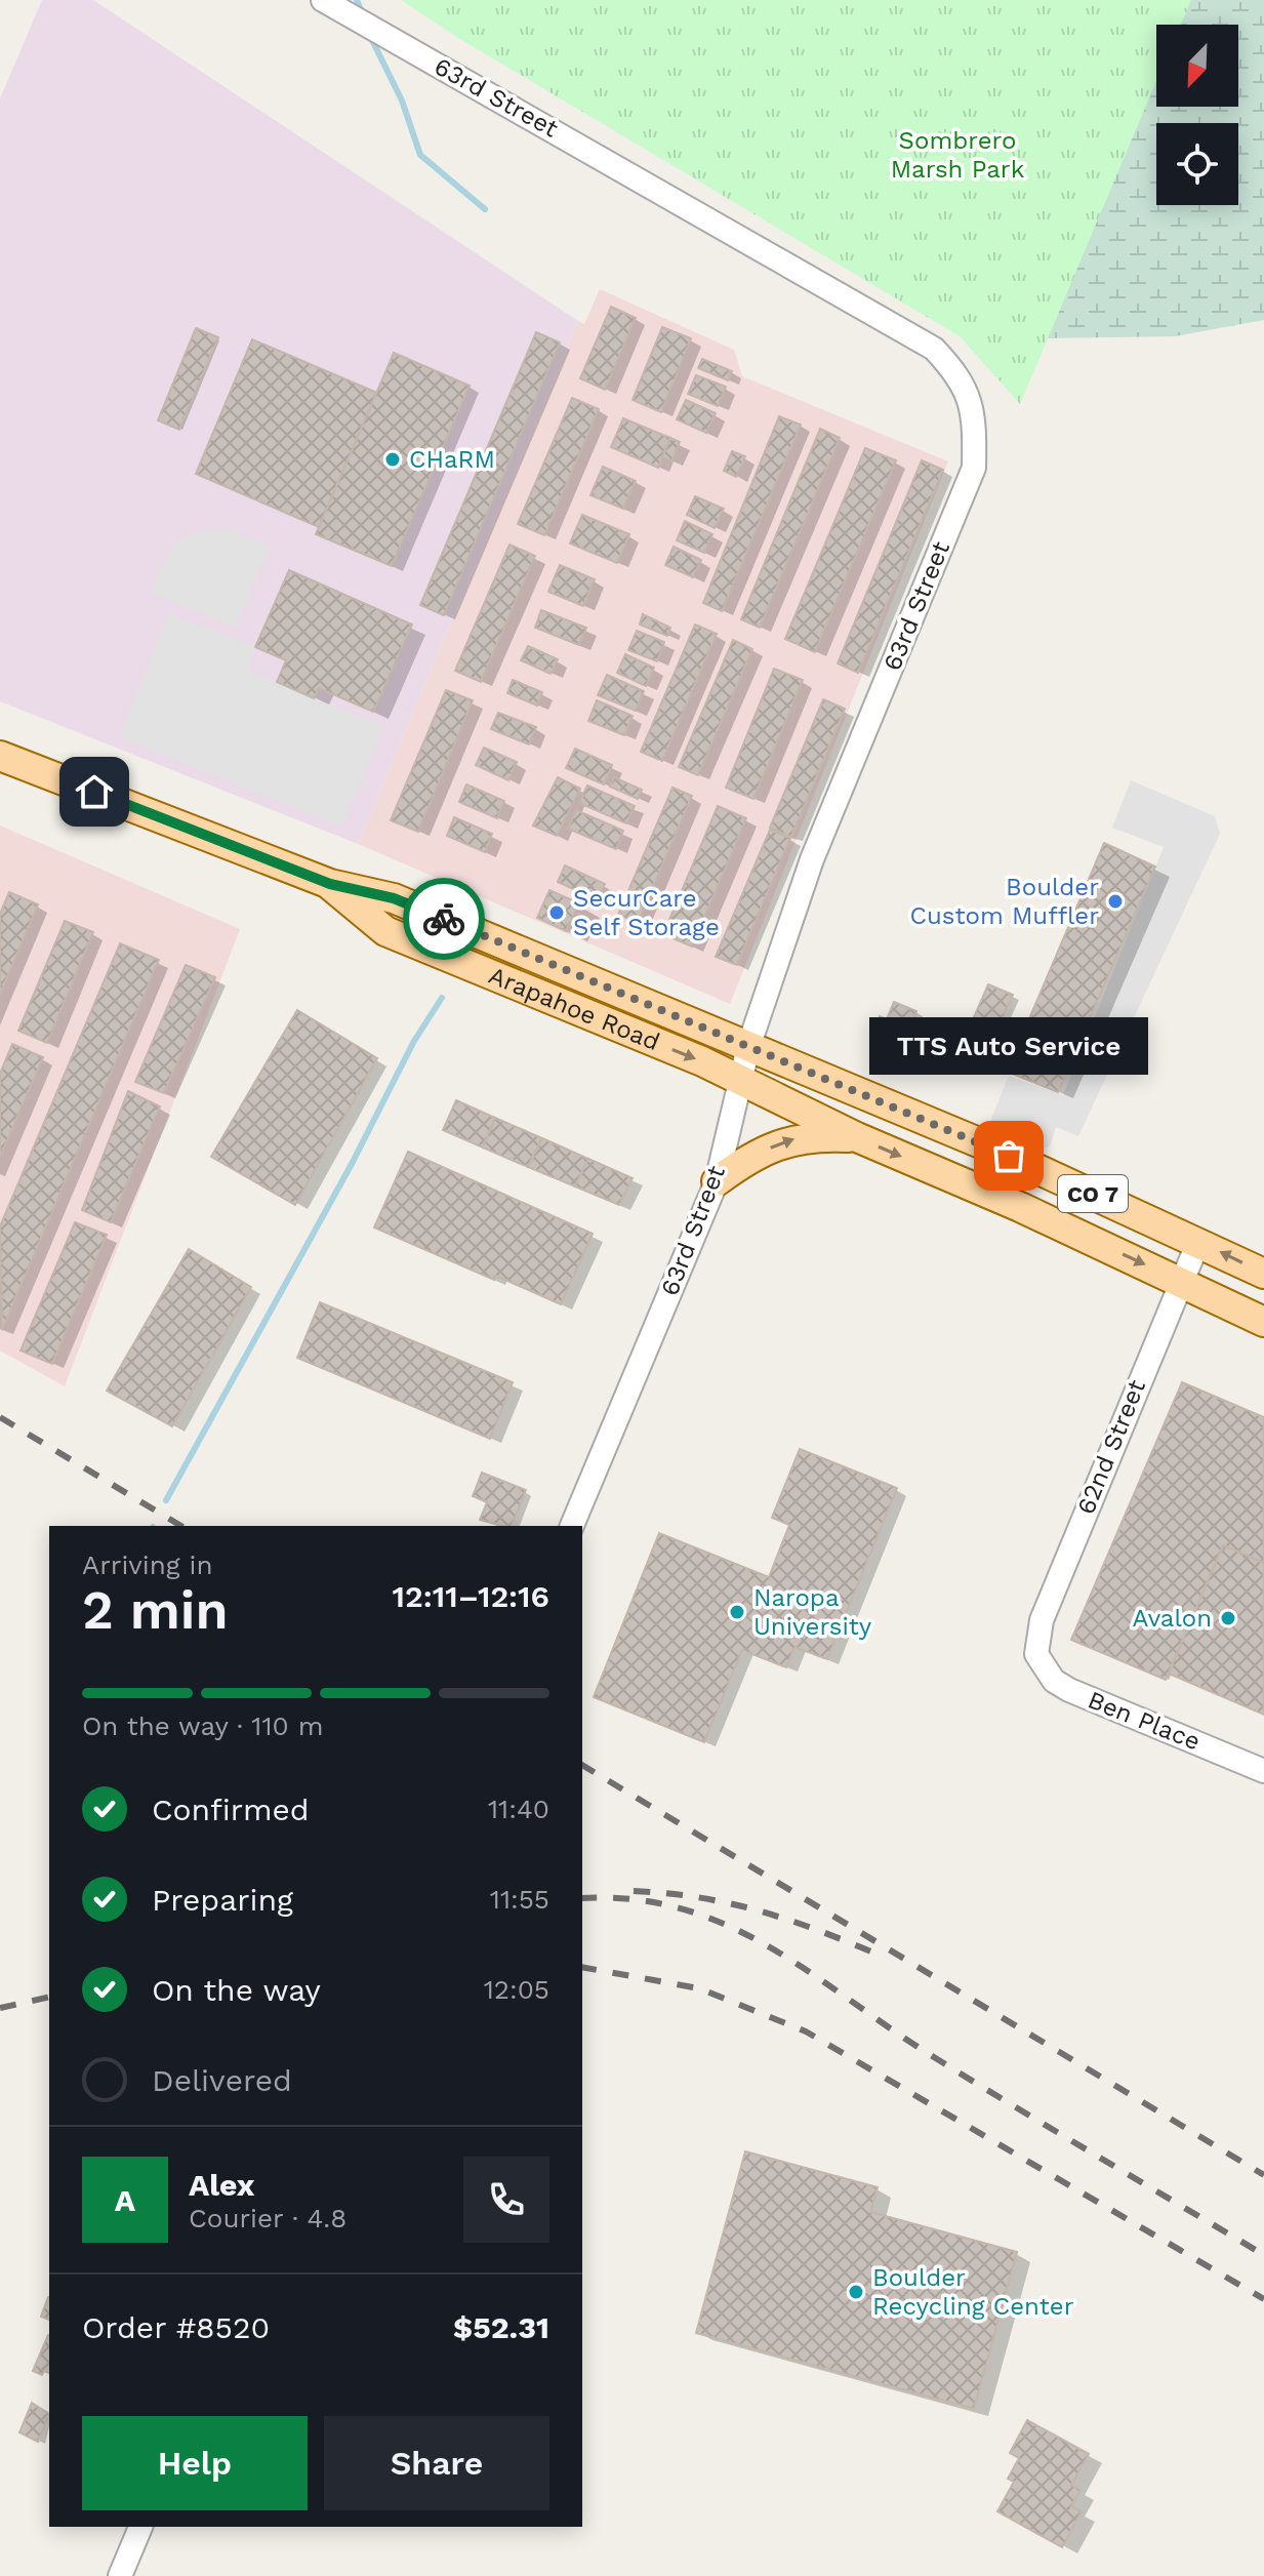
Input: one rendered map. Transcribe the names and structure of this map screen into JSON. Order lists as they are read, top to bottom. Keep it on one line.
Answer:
{"streets":{"main road":["Arapahoe Road","CO 7"],"street":["63rd Street","62nd Street","Ben Place"]},"crossings":[["63rd Street","Arapahoe Road"],["63rd Street","CO 7"],["Arapahoe Road","CO 7"],["CO 7","62nd Street"],["62nd Street","Ben Place"]],"parks":["Sombrero Marsh Park"],"places":["CHaRM","Boulder Custom Muffler","SecurCare Self Storage","TTS Auto Service","Naropa University","Avalon","Boulder Recycling Center"],"north":"bottom left","page":{"bubble":"TTS Auto Service","heading":["2 min","Arriving in","12:11–12:16"],"panel":["Alex","Courier · 4.8","Order #8520","$52.31"],"bar":"On the way · 110 m","list":[["Confirmed","11:40"],["Preparing","11:55"],["On the way","12:05"],"Delivered"],"round":"A","buttons":["Help","Share"]}}
